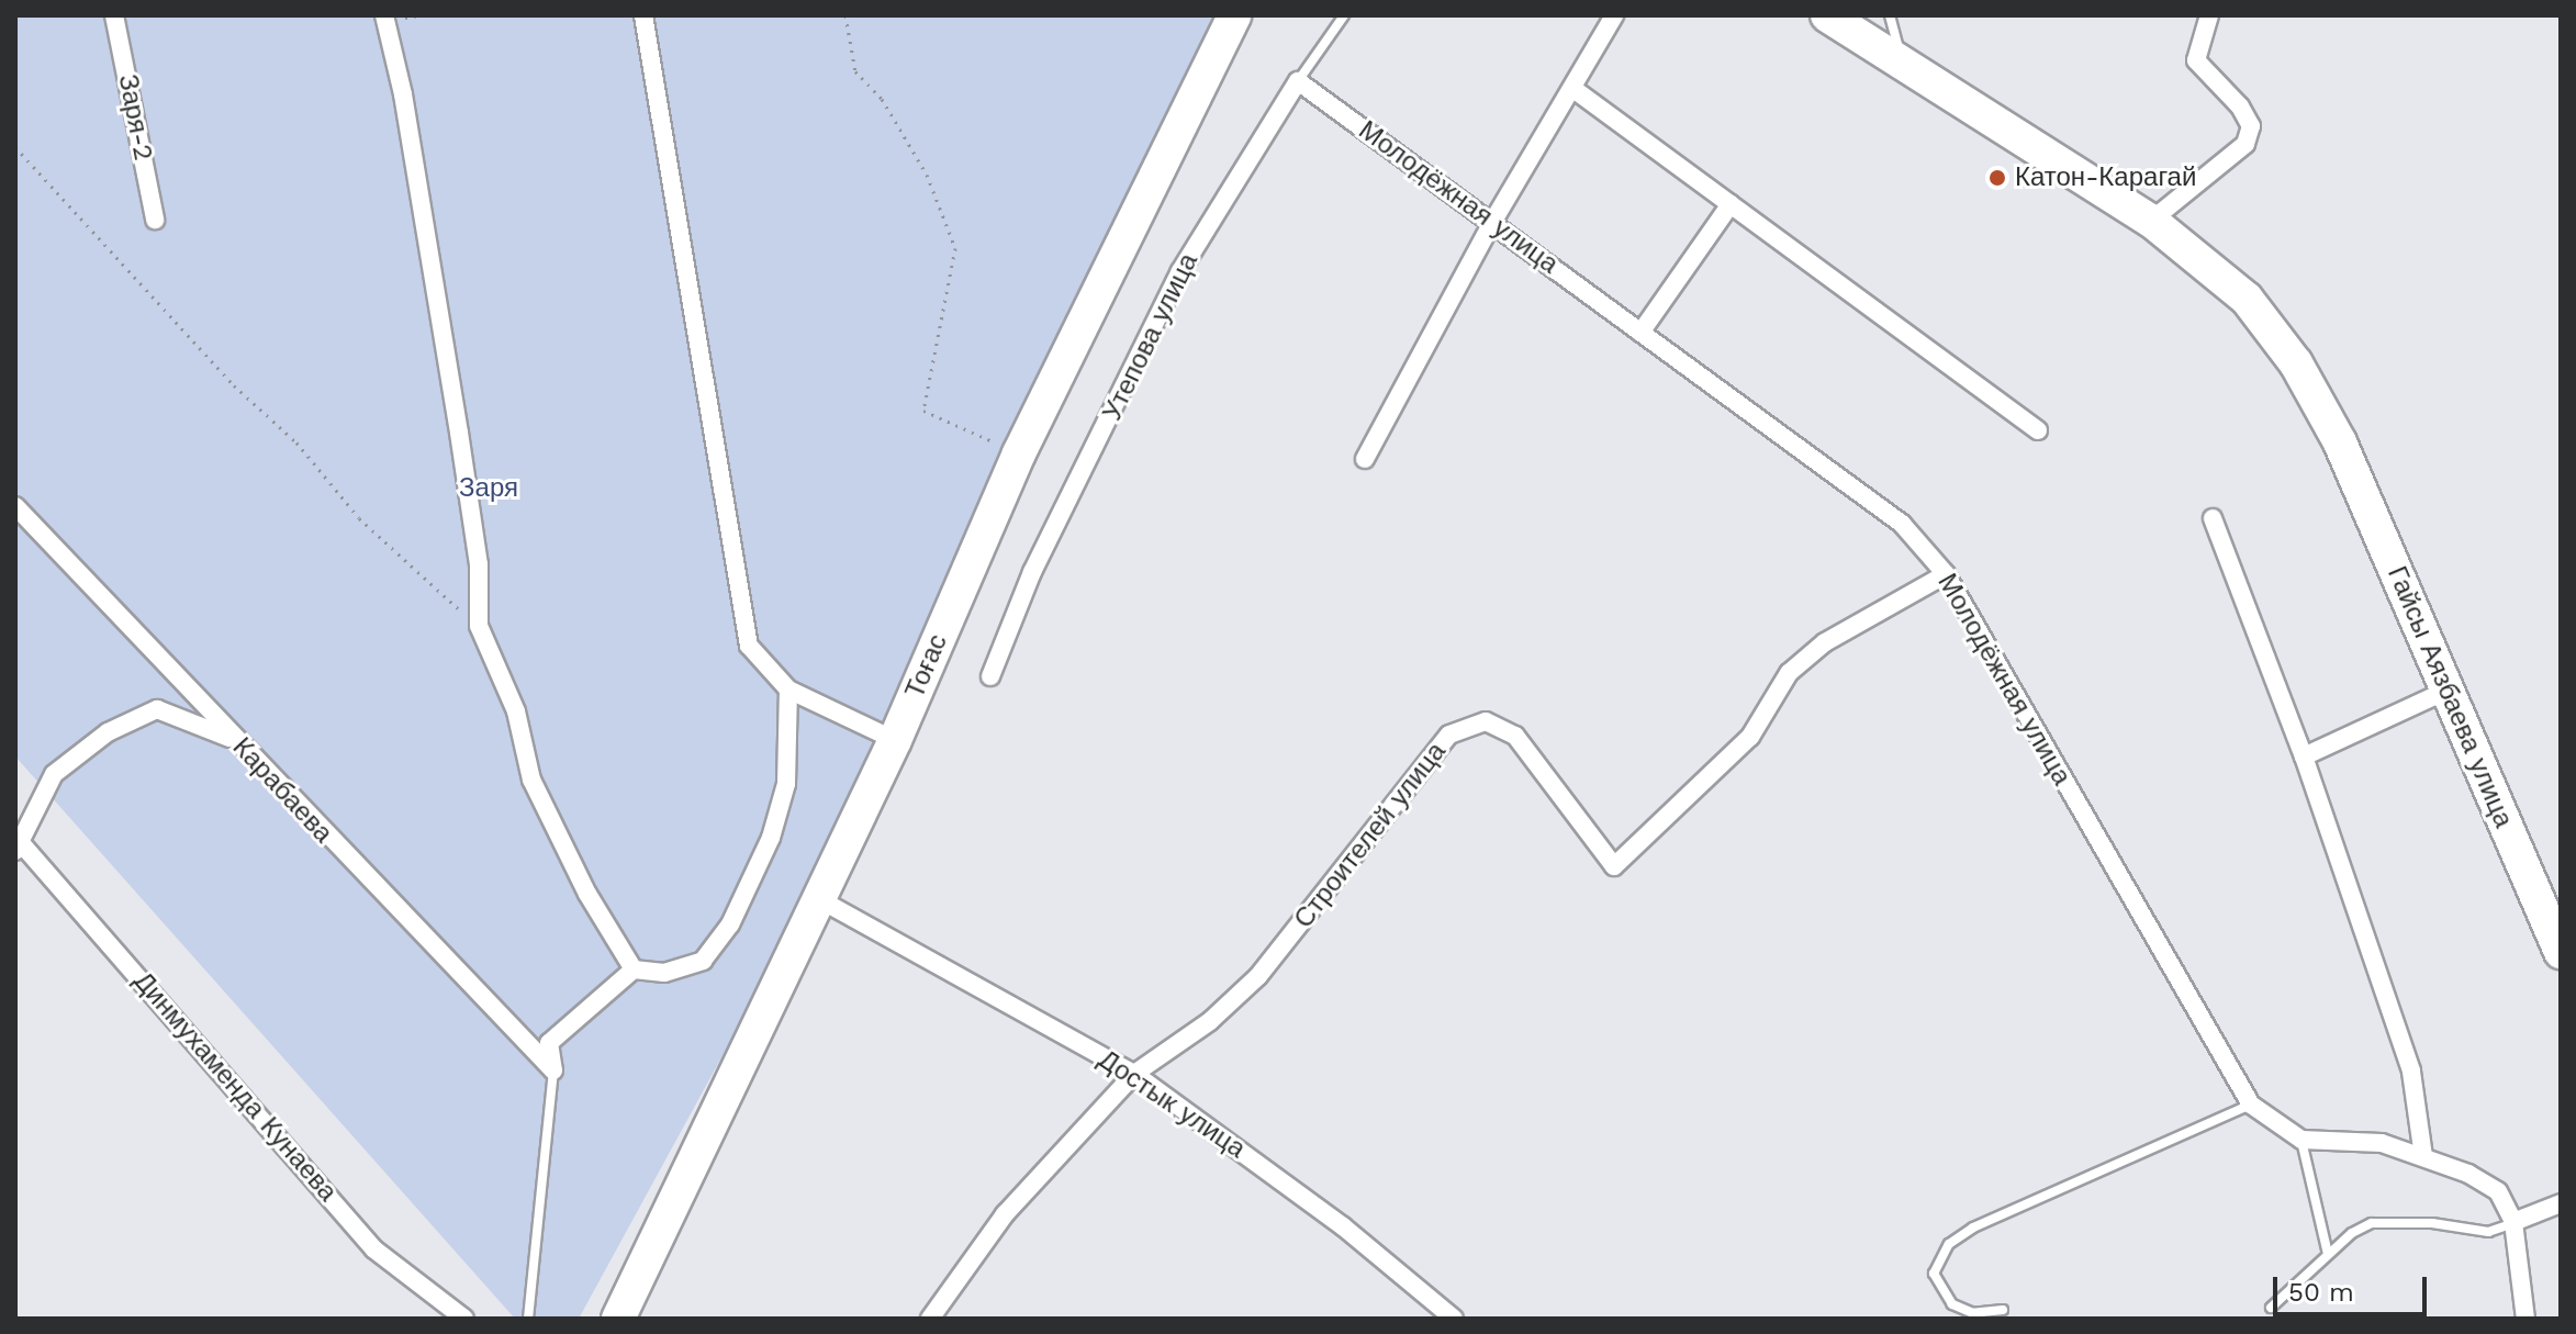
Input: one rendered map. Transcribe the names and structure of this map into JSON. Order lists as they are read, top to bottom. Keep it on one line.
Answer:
{"streets":{"highway":["Тоғас","Гайсы Аязбаева улица"],"street":["Заря-2","Молодёжная улица","Утепова улица","Карабаева","Строителей улица","Динмухаменда Кунаева","Достык улица"]},"crossings":[["Молодёжная улица","Утепова улица"],["Молодёжная улица","Строителей улица"],["Тоғас","Достык улица"],["Строителей улица","Достык улица"]],"parks":["Заря"],"places":["Катон-Карагай"],"scale_bar":"50 m"}
